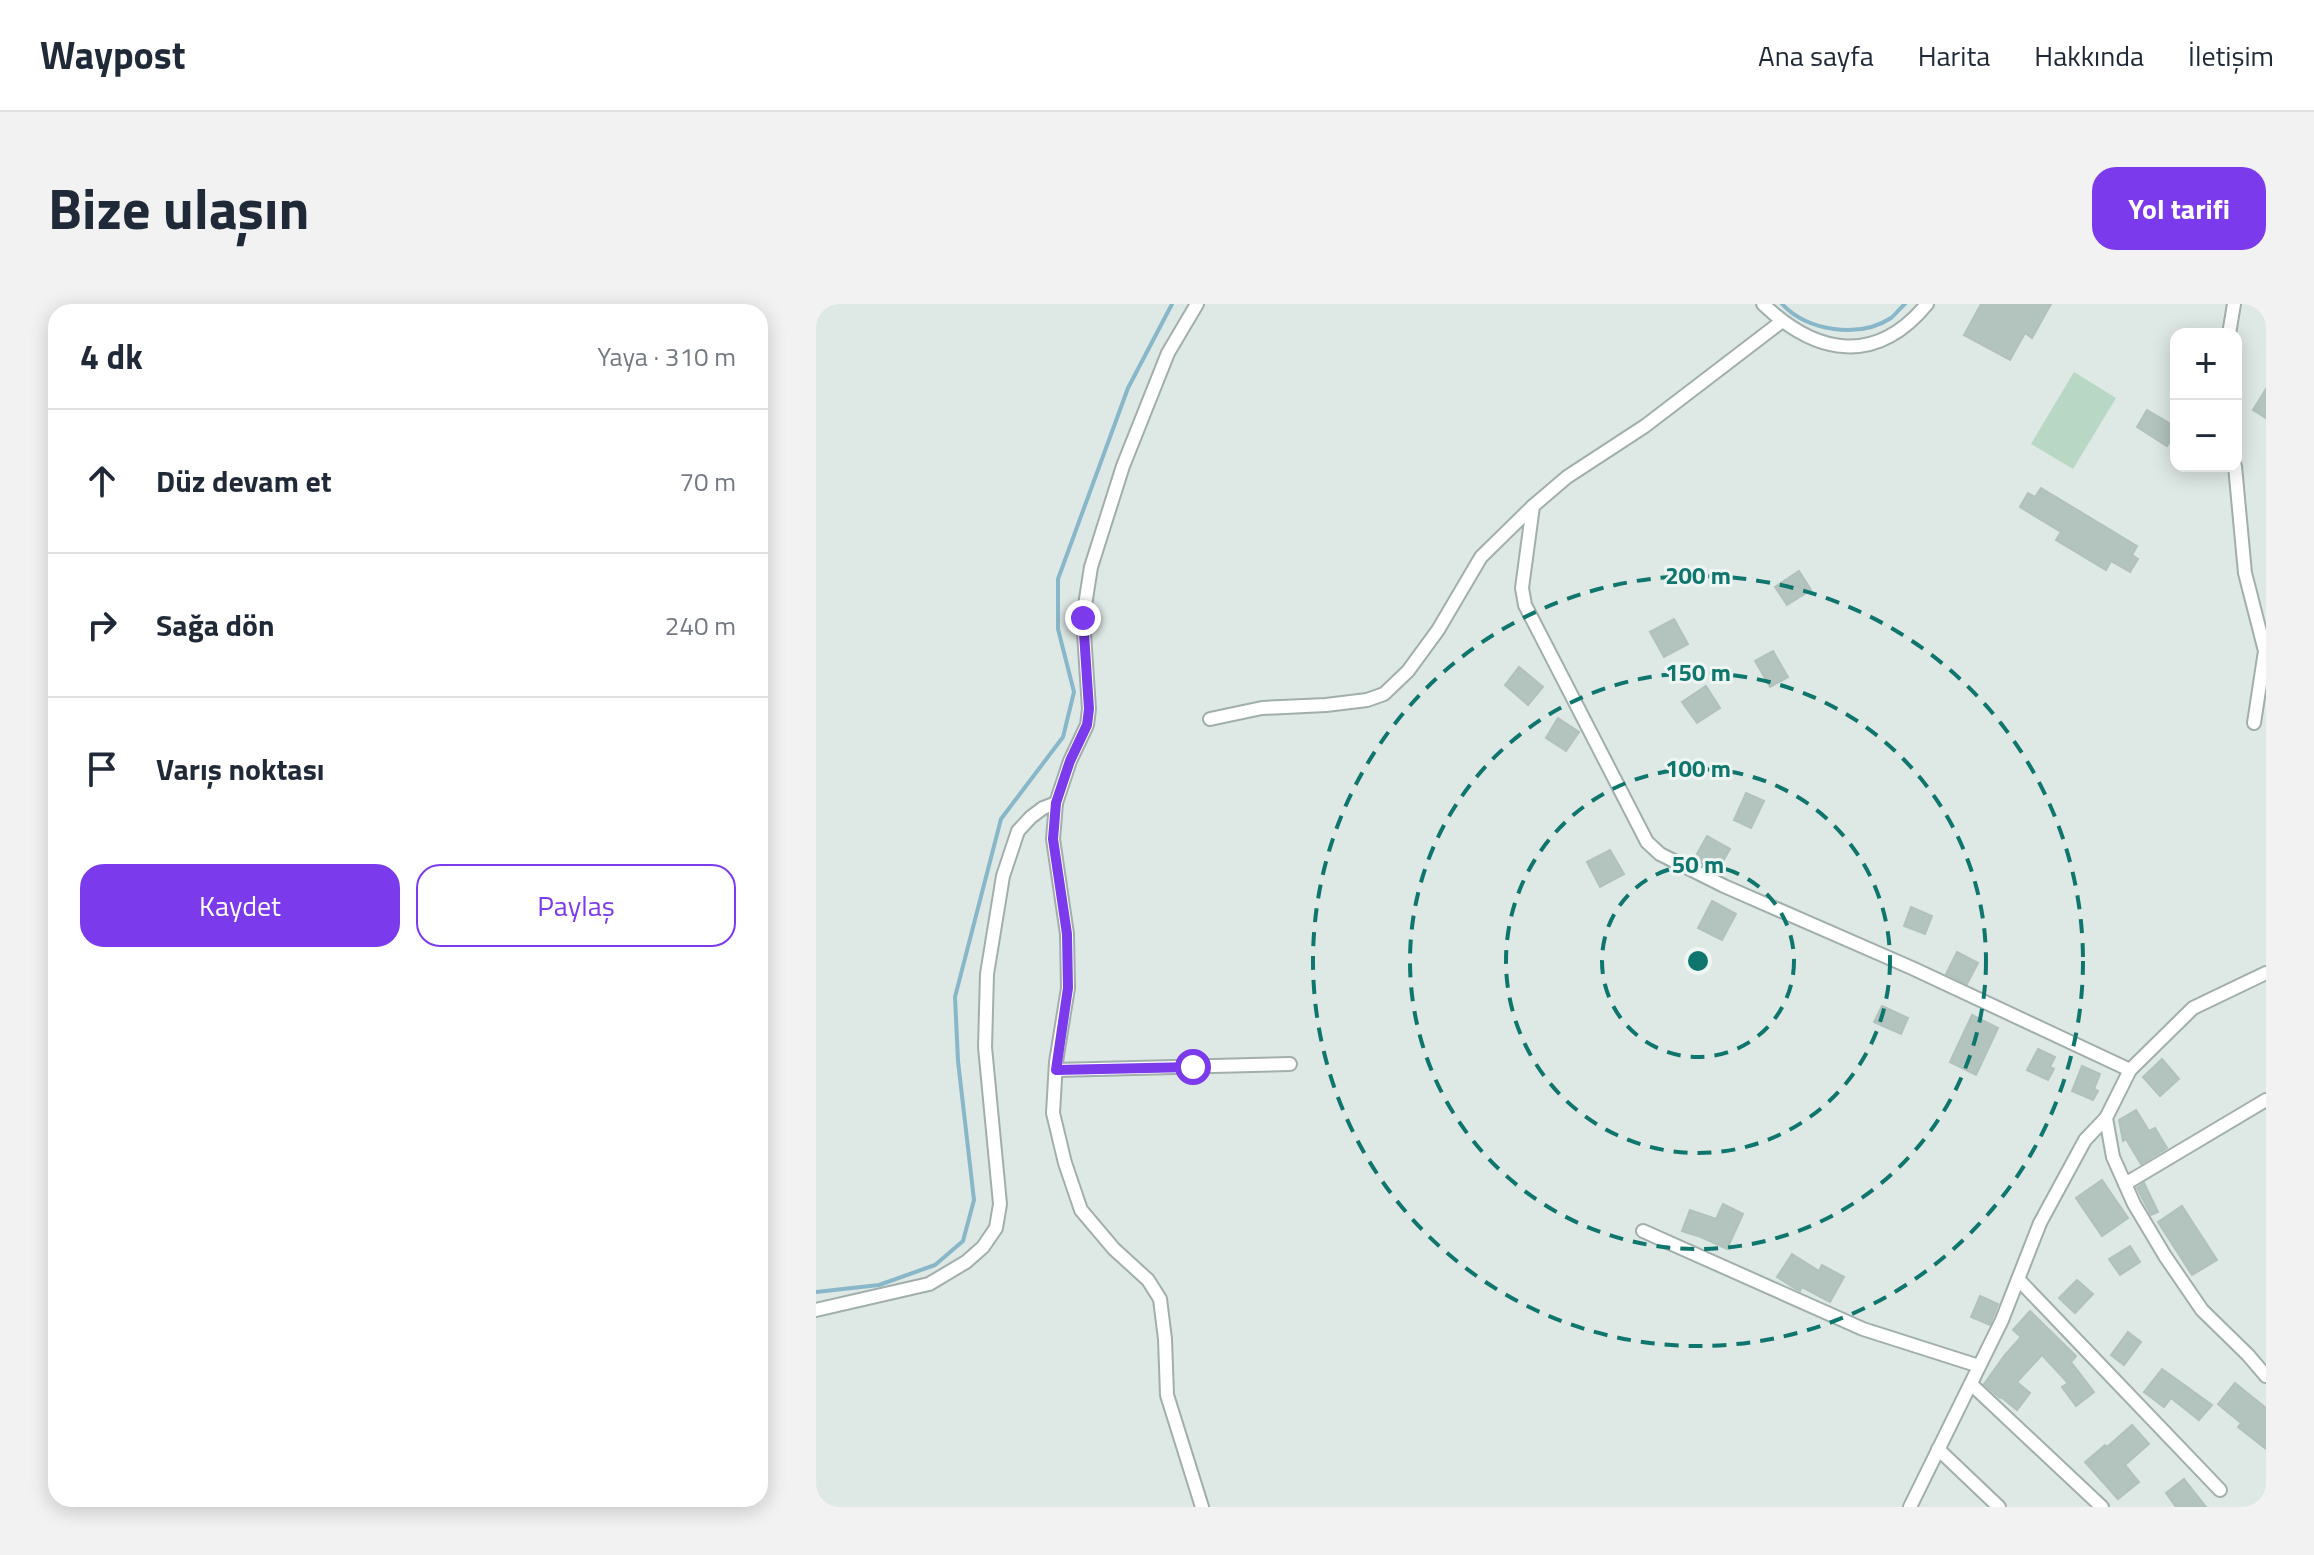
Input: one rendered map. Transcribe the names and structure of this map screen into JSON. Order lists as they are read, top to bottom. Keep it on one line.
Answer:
{"page":{"header":"Waypost","nav":["Ana sayfa","Harita","Hakkında","İletişim"],"title":"Bize ulaşın","buttons":["Yol tarifi",["Kaydet","Paylaş"]],"heading":["4 dk","Yaya · 310 m"],"map_buttons":["+","−"],"list":[["Düz devam et","70 m"],["Sağa dön","240 m"],"Varış noktası"]},"rings":["200 m","150 m","100 m","50 m"]}
